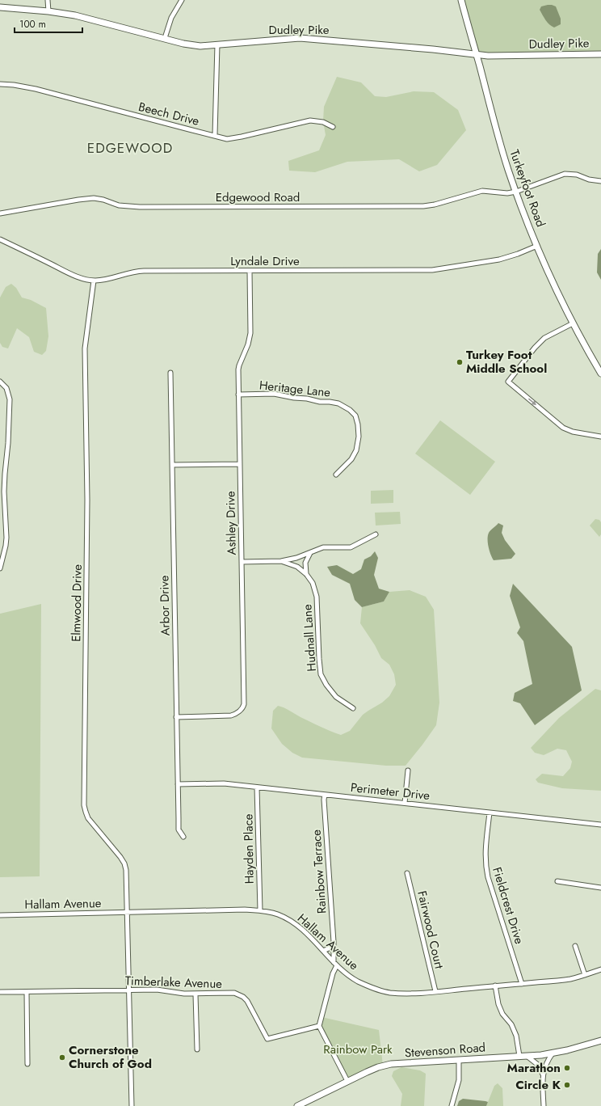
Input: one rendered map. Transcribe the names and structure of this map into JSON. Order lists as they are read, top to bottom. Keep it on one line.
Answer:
{"streets":{"main road":["Dudley Pike","Turkeyfoot Road","Stevenson Road"],"street":["Beech Drive","Edgewood Road","Lyndale Drive","Heritage Lane","Ashley Drive","Elmwood Drive","Arbor Drive","Hudnall Lane","Perimeter Drive","Hayden Place","Rainbow Terrace","Hallam Avenue","Fieldcrest Drive","Fairwood Court","Timberlake Avenue"]},"crossings":[["Dudley Pike","Turkeyfoot Road"],["Turkeyfoot Road","Edgewood Road"],["Turkeyfoot Road","Lyndale Drive"],["Lyndale Drive","Ashley Drive"],["Lyndale Drive","Elmwood Drive"],["Heritage Lane","Ashley Drive"],["Ashley Drive","Arbor Drive"],["Ashley Drive","Hudnall Lane"],["Elmwood Drive","Hallam Avenue"],["Elmwood Drive","Timberlake Avenue"],["Arbor Drive","Perimeter Drive"],["Perimeter Drive","Hayden Place"],["Perimeter Drive","Rainbow Terrace"],["Perimeter Drive","Fieldcrest Drive"],["Hayden Place","Hallam Avenue"],["Rainbow Terrace","Hallam Avenue"],["Hallam Avenue","Fieldcrest Drive"],["Hallam Avenue","Fairwood Court"]],"districts":["EDGEWOOD"],"parks":["Rainbow Park"],"places":["Turkey Foot Middle School","Cornerstone Church of God","Marathon","Circle K"],"scale_bar":"100 m"}
